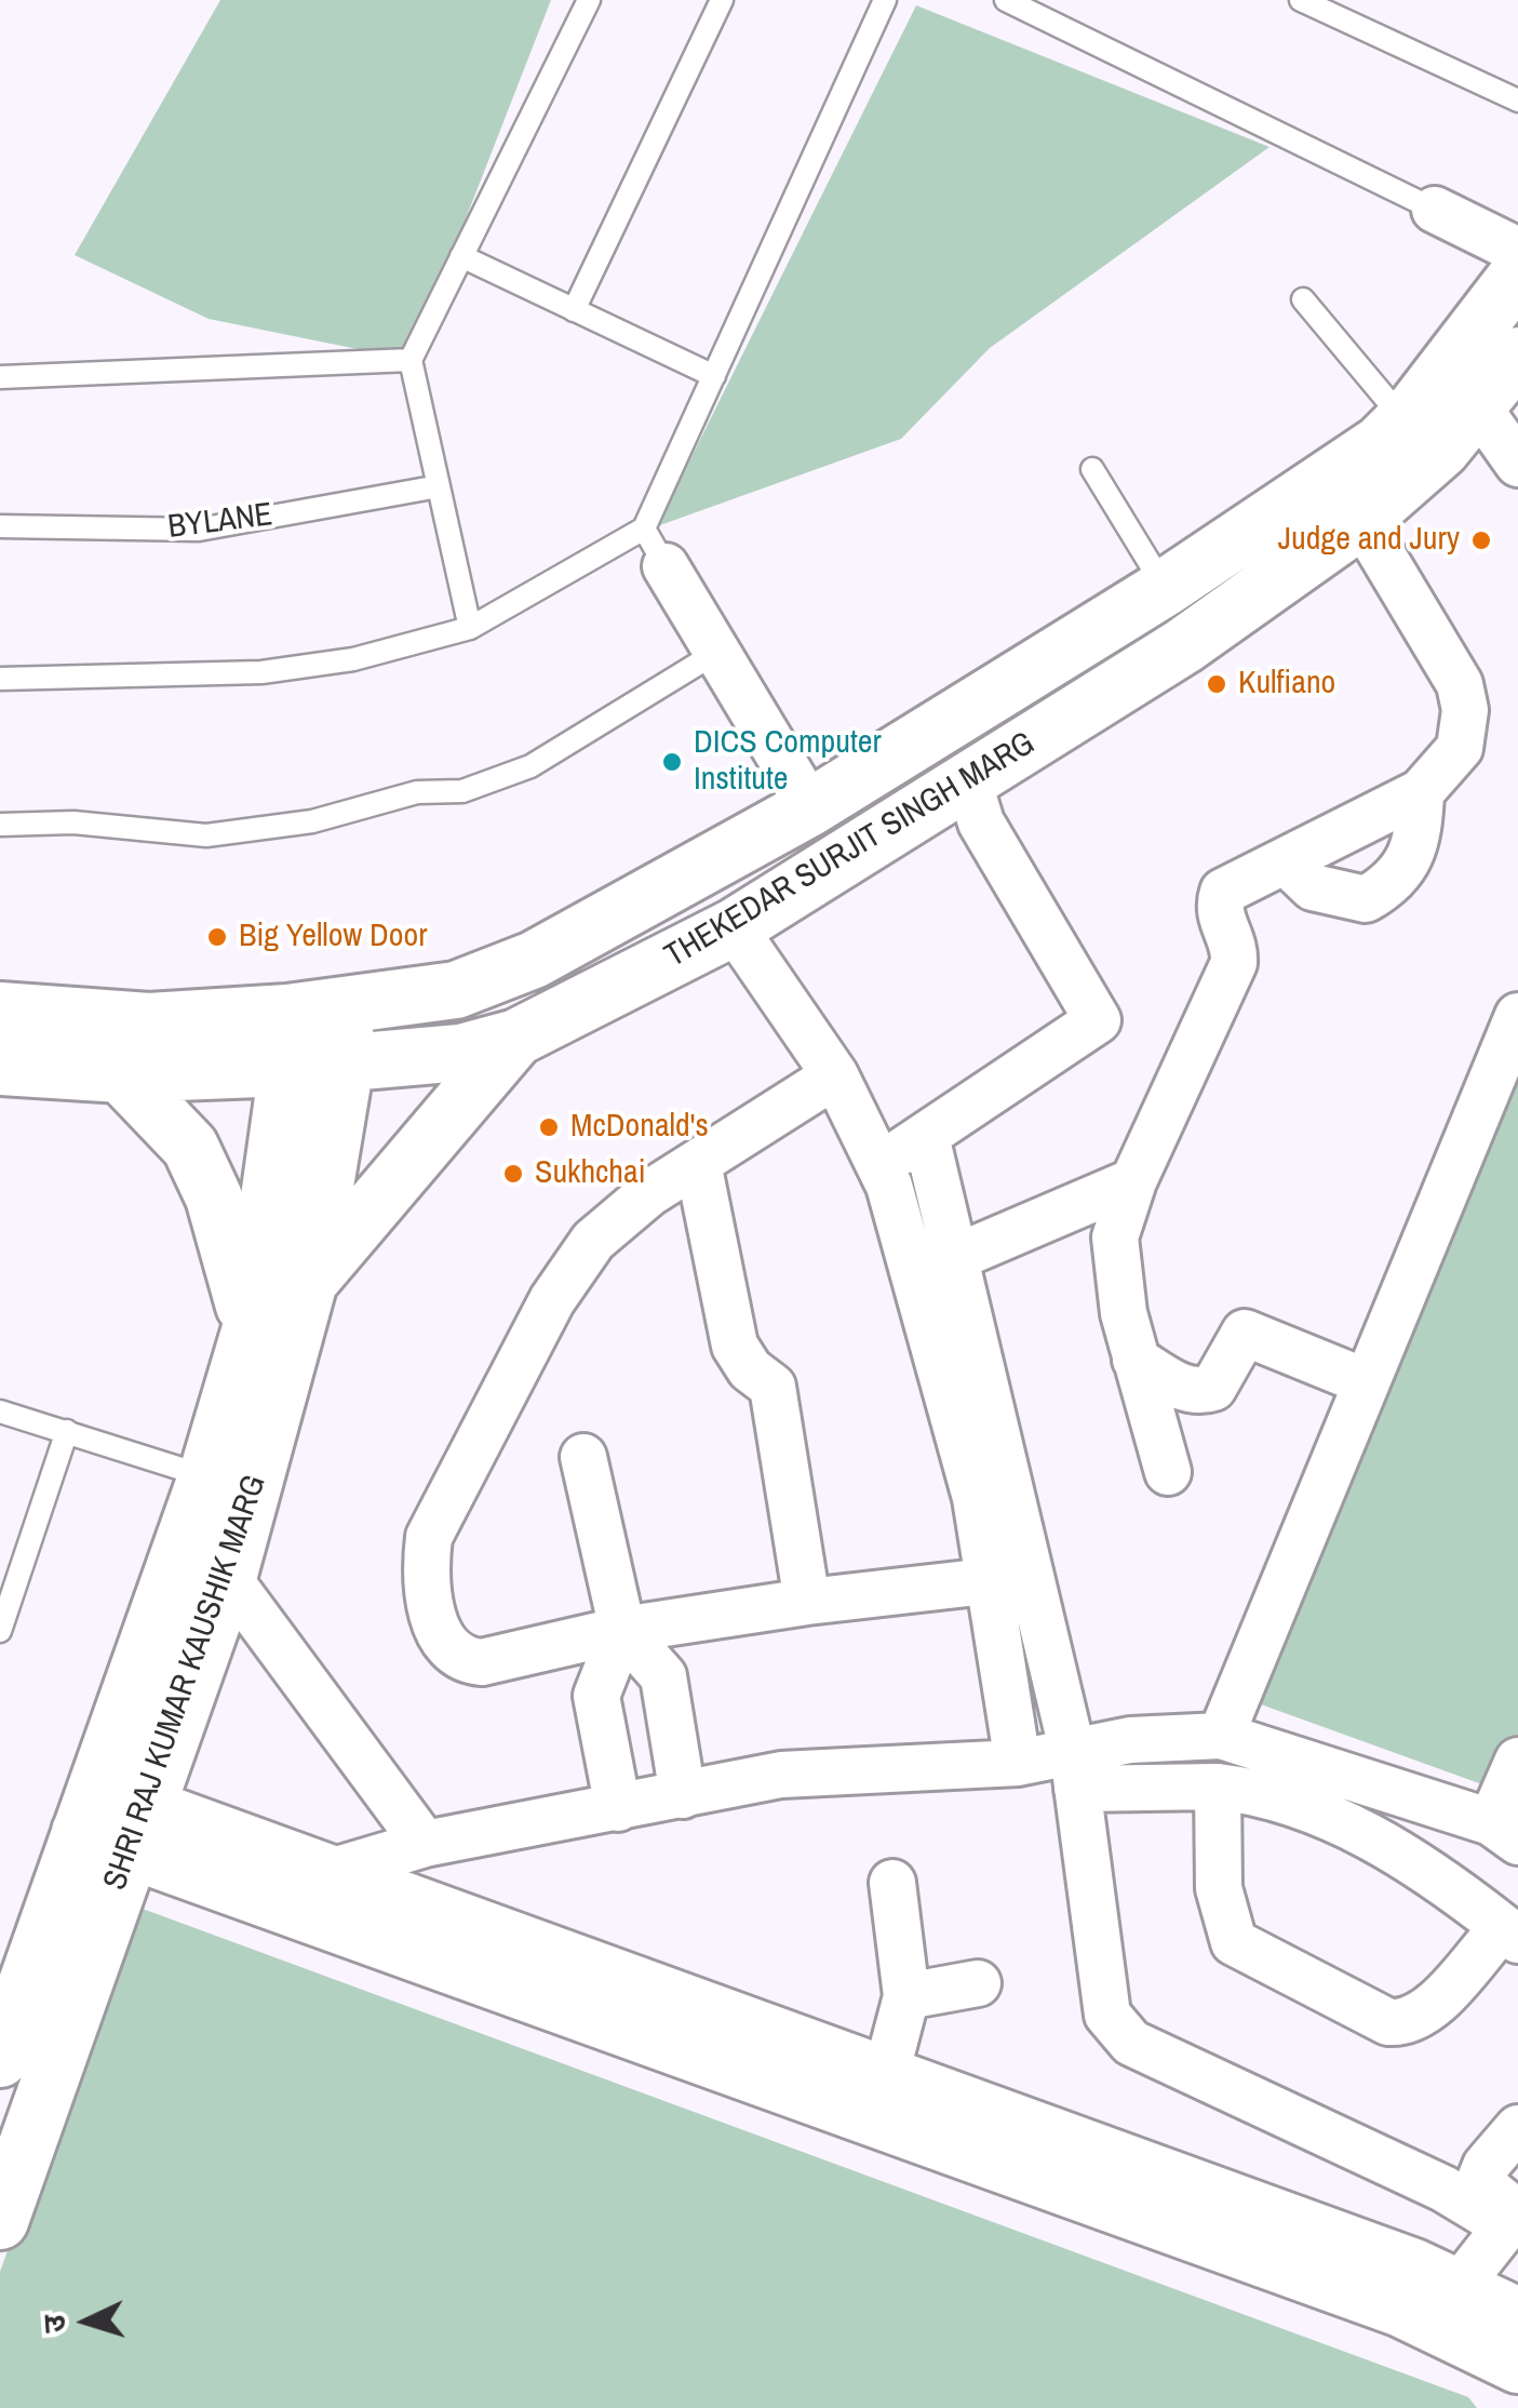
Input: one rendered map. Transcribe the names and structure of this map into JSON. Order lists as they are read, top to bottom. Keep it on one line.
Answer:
{"streets":{"street":["THEKEDAR SURJIT SINGH MARG","SHRI RAJ KUMAR KAUSHIK MARG"],"lane":["BYLANE"]},"crossings":[["THEKEDAR SURJIT SINGH MARG","SHRI RAJ KUMAR KAUSHIK MARG"]],"places":["Judge and Jury","Kulfiano","DICS Computer Institute","Big Yellow Door","McDonald's","Sukhchai"],"north":"left"}
